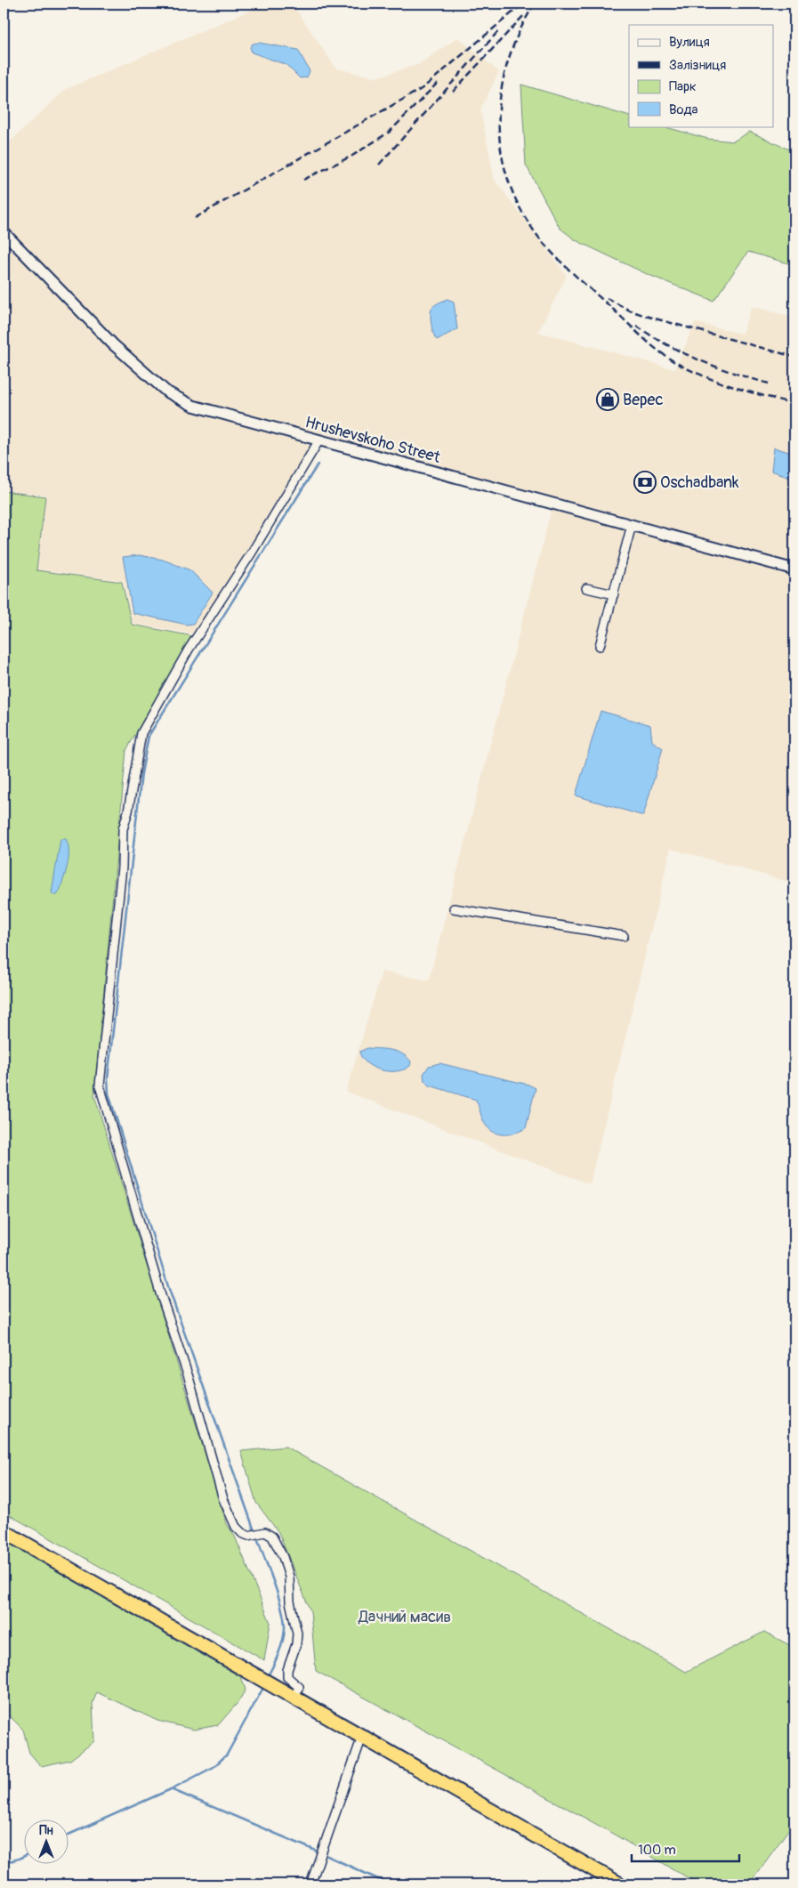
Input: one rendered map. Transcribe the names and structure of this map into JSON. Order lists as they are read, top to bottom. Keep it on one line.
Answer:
{"streets":{"street":["Hrushevskoho Street"]},"parks":["Дачний масив"],"places":{"shop":["Верес"],"bank":["Oschadbank"]},"legend":["Вулиця","Залізниця","Парк","Вода"],"scale_bar":"100 m","north":"top"}
